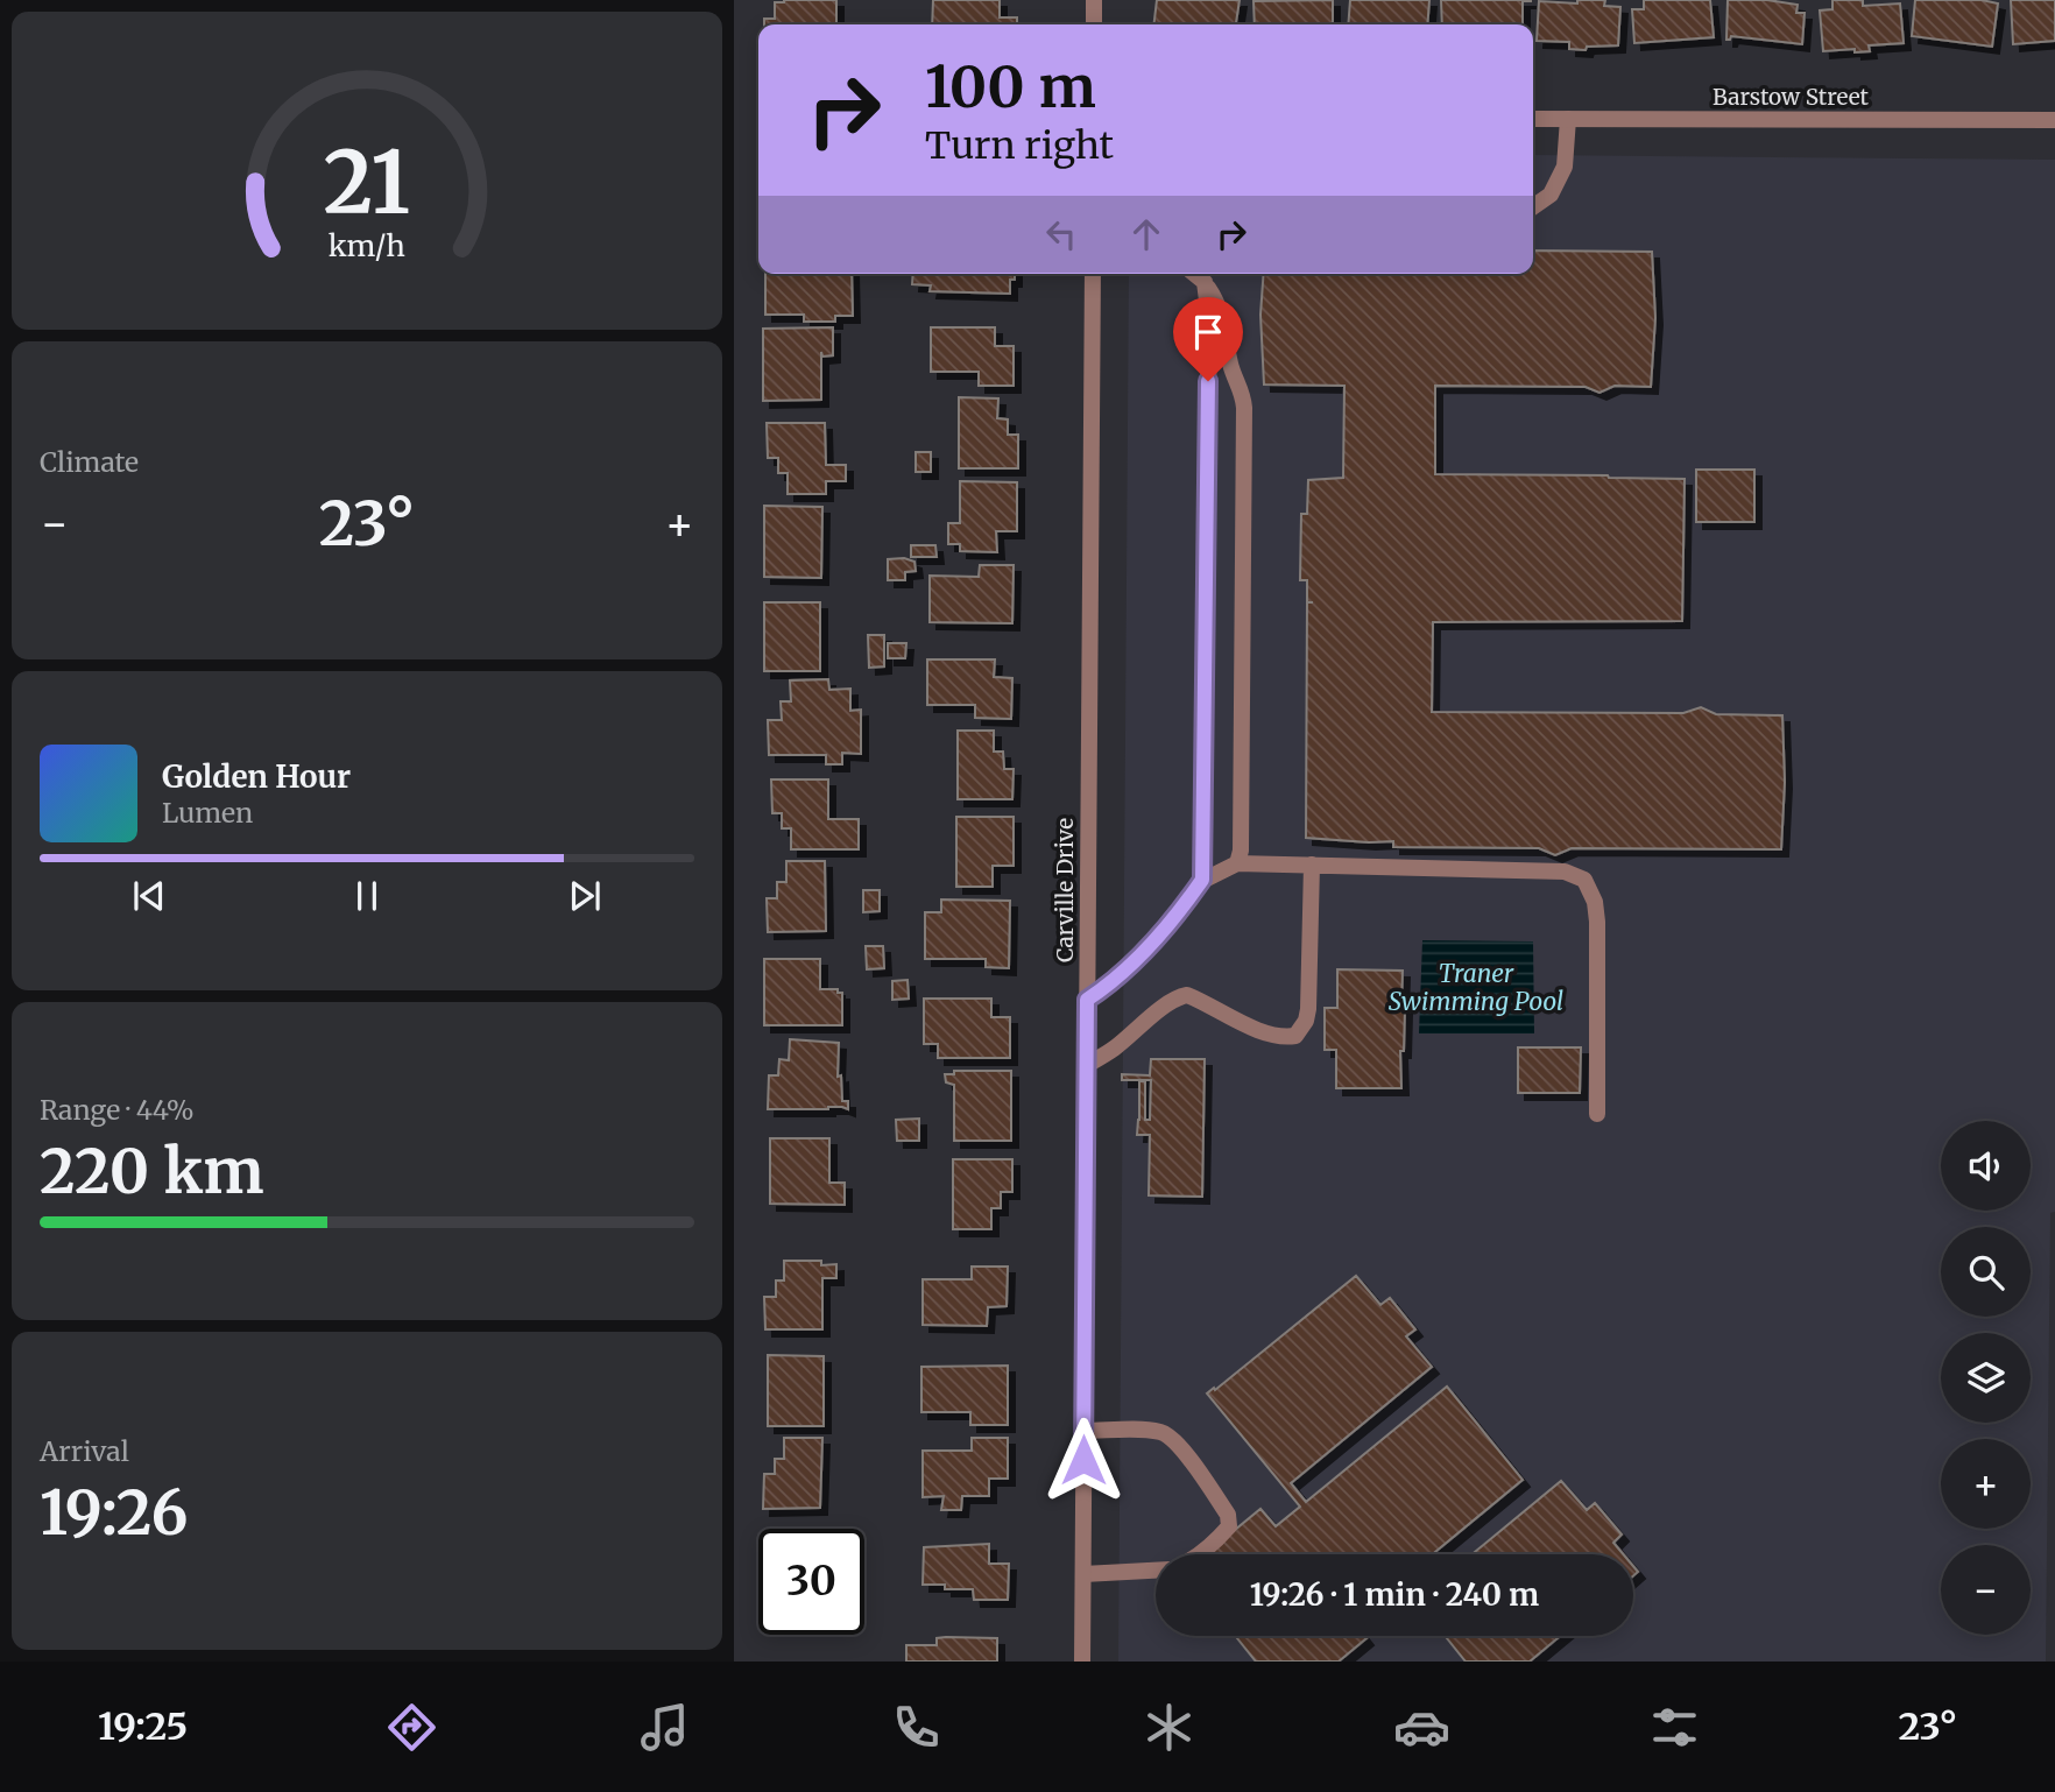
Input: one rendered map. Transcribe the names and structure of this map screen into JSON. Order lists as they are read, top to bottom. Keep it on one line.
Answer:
{"streets":{"street":["Barstow Street","Carville Drive"]},"water":["Traner Swimming Pool"],"page":{"turn":["100 m","Turn right"],"tile":["Climate",["Range · 44%","220 km"],["Arrival","19:26"]],"heat":["−","23°","+"],"song":["Golden Hour","Lumen"],"map_buttons":["+","−"],"limit":"30","trip":"19:26 · 1 min · 240 m","tabs":["19:25","23°"],"gauge":["21","km/h"]}}
